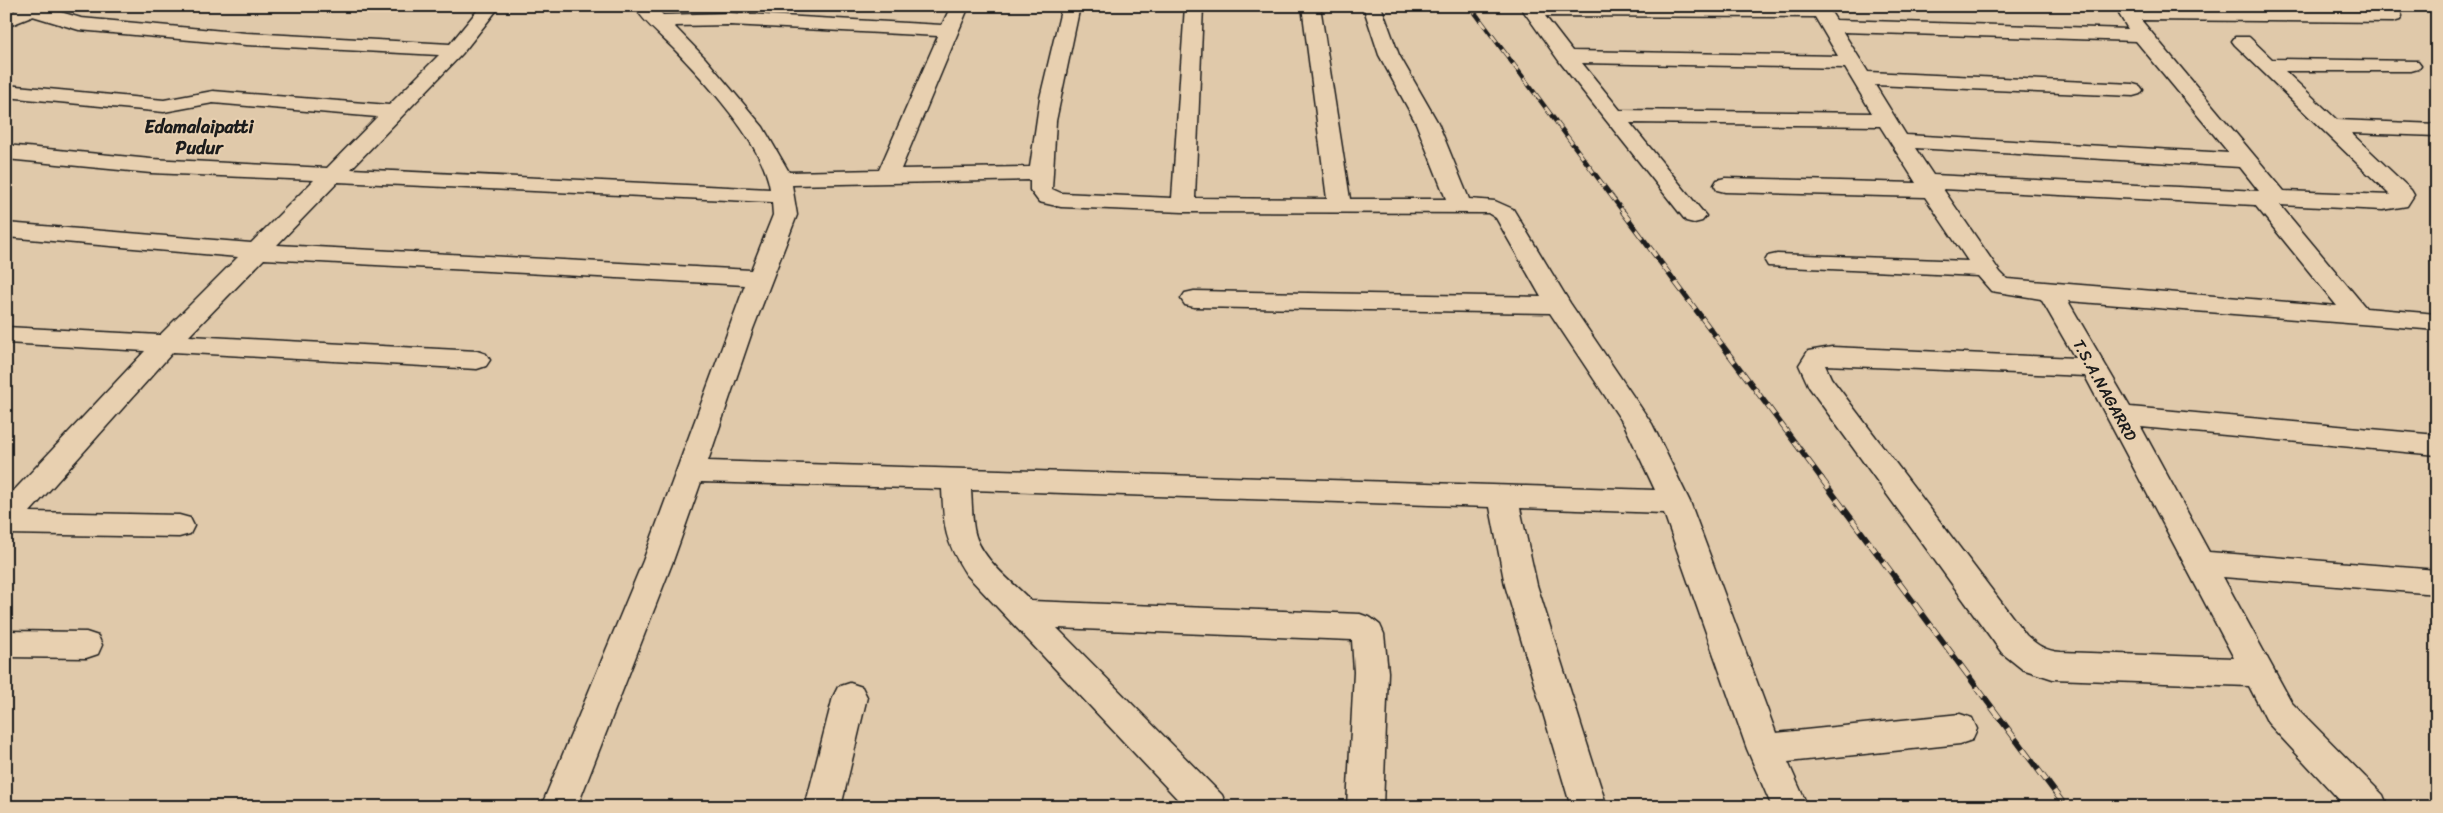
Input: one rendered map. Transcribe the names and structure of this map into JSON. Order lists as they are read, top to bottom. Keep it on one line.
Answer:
{"streets":{"street":["T.S.A.NAGARRD"]},"districts":["Edamalaipatti Pudur"]}
